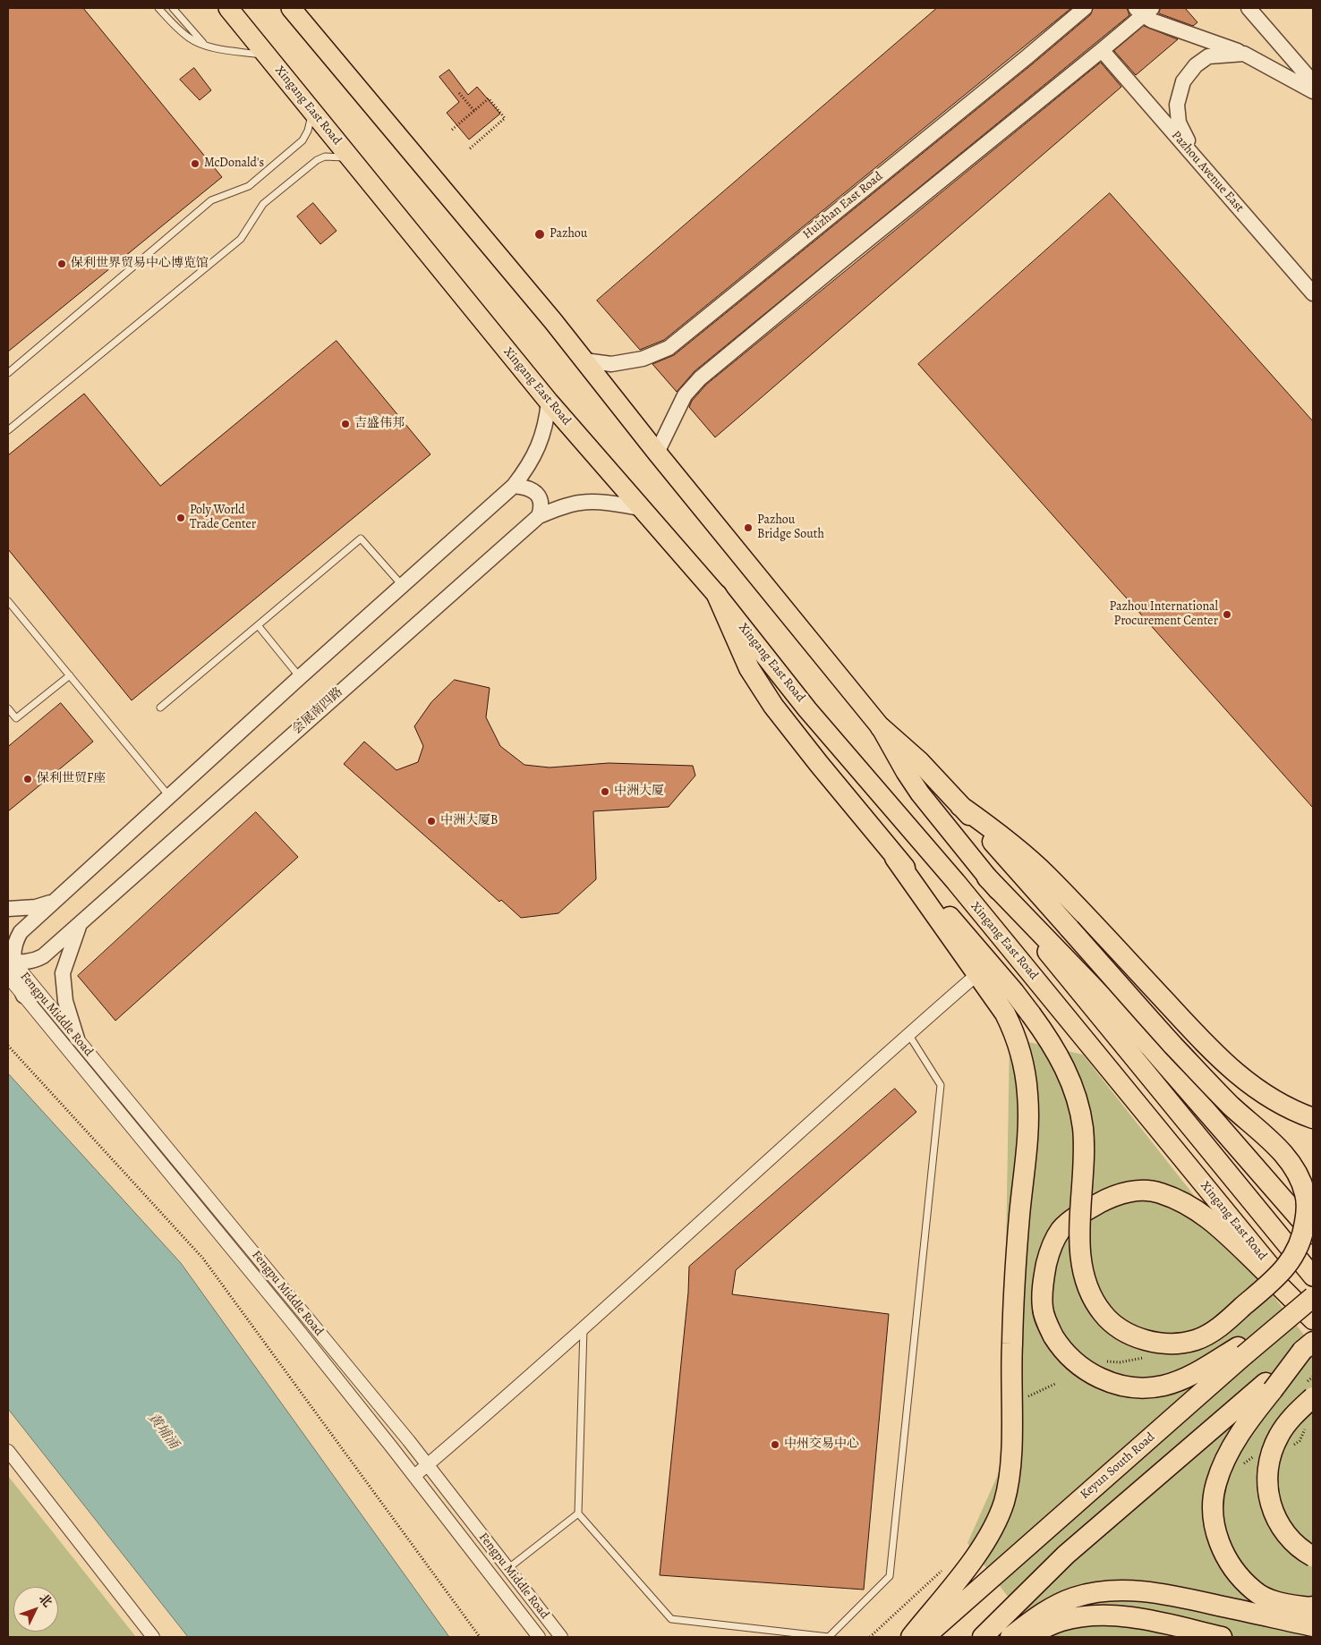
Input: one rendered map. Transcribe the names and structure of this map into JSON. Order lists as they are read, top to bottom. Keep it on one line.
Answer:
{"streets":{"highway":["Keyun South Road"],"main road":["Xingang East Road"],"street":["Pazhou Avenue East","Huizhan East Road","会展南四路","Fengpu Middle Road"]},"crossings":[["Xingang East Road","会展南四路"],["会展南四路","Fengpu Middle Road"]],"water":["黄埔涌"],"places":["McDonald's","Pazhou","保利世界贸易中心博览馆","吉盛伟邦","Poly World Trade Center","Pazhou Bridge South","Pazhou International Procurement Center","保利世贸F座","中洲大厦","中洲大厦B","中州交易中心"],"north":"top right"}
